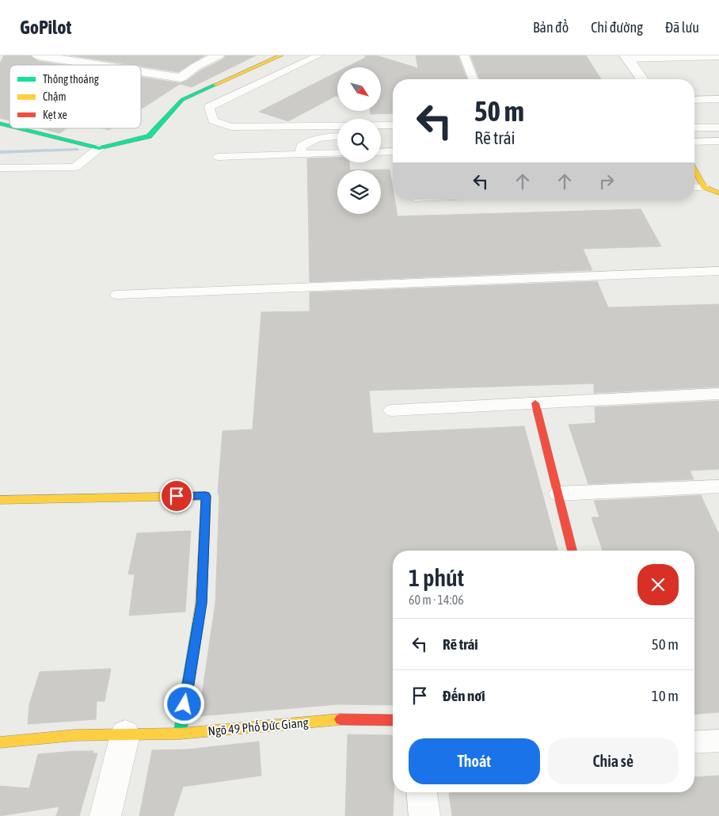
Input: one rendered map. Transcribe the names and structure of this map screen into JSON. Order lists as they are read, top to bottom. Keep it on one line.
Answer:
{"streets":{"street":["Ngõ 49 Phố Đức Giang"]},"legend":["Thông thoáng","Chậm","Kẹt xe"],"north":"bottom right","page":{"header":"GoPilot","nav":["Bản đồ","Chỉ đường","Đã lưu"],"turn":["50 m","Rẽ trái"],"heading":["1 phút","60 m · 14:06"],"list":[{"name":"Rẽ trái","value":"50 m"},{"name":"Đến nơi","value":"10 m"}],"buttons":["Thoát","Chia sẻ"]}}
